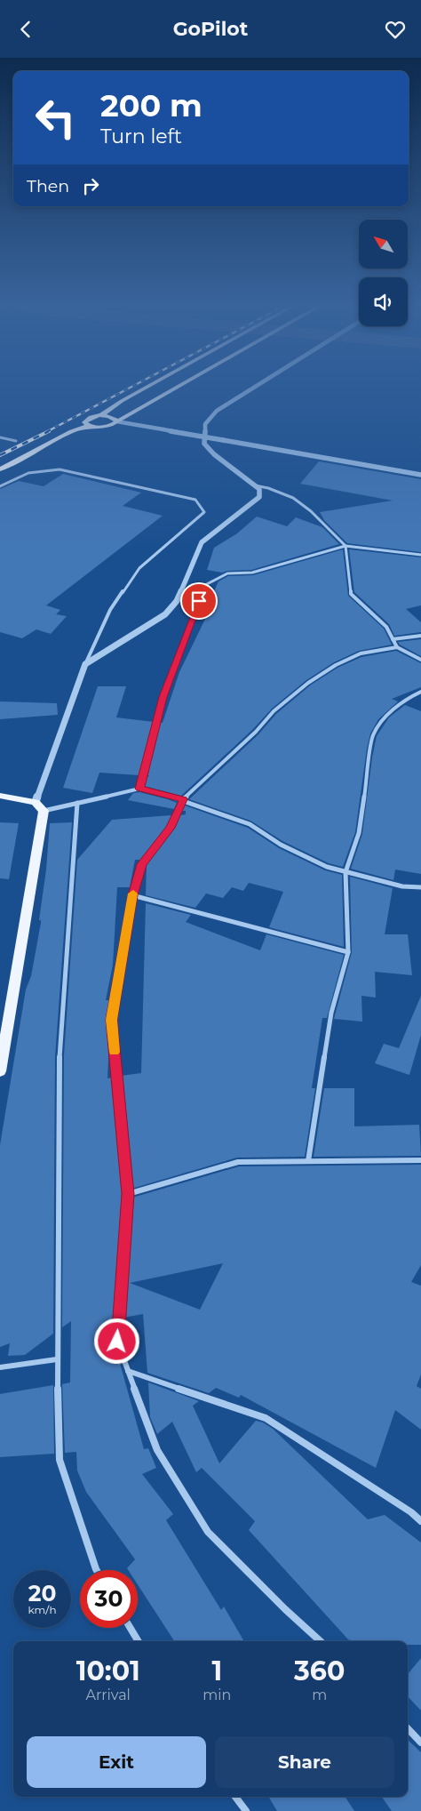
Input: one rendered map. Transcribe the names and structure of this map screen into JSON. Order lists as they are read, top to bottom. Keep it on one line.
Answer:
{"north":"top left","page":{"header":"GoPilot","turn":["200 m","Turn left"],"then":"Then","speed":"20 km/h","limit":"30","eta":["10:01","Arrival","1","min","360","m"],"buttons":["Exit","Share"]}}
